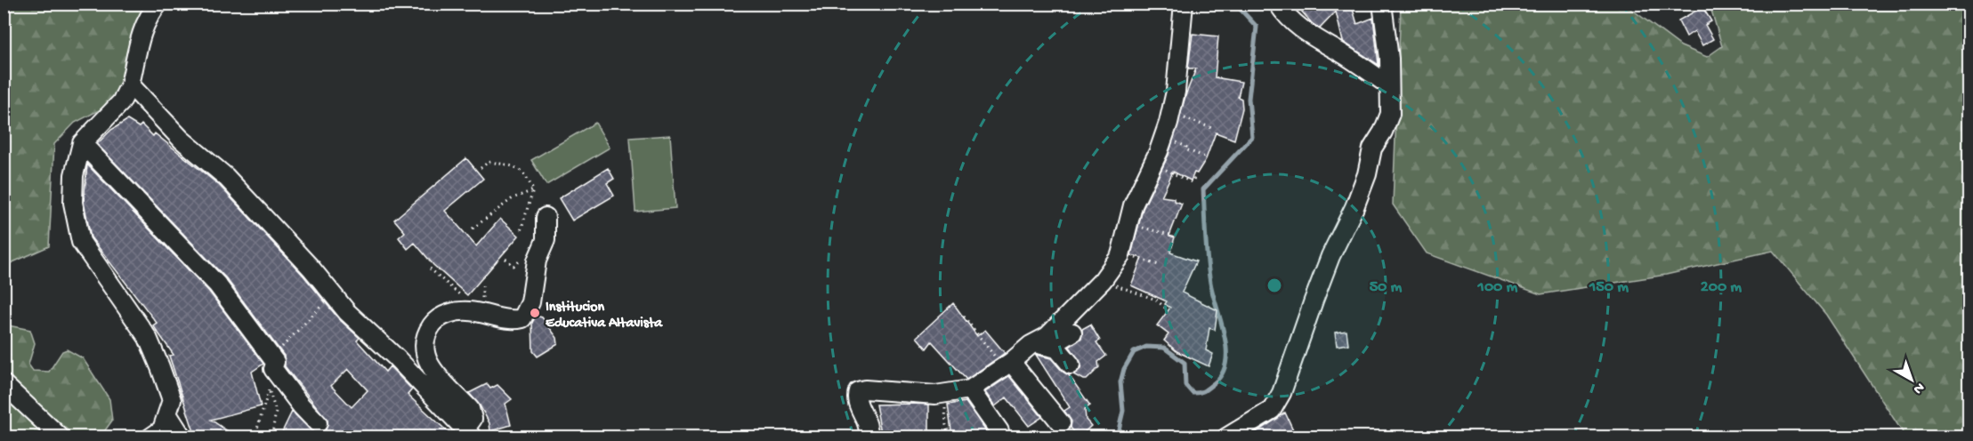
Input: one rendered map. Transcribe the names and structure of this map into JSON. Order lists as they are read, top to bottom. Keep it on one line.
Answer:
{"places":["Institucion Educativa Altavista"],"north":"bottom right","rings":["50 m","100 m","150 m","200 m"]}
